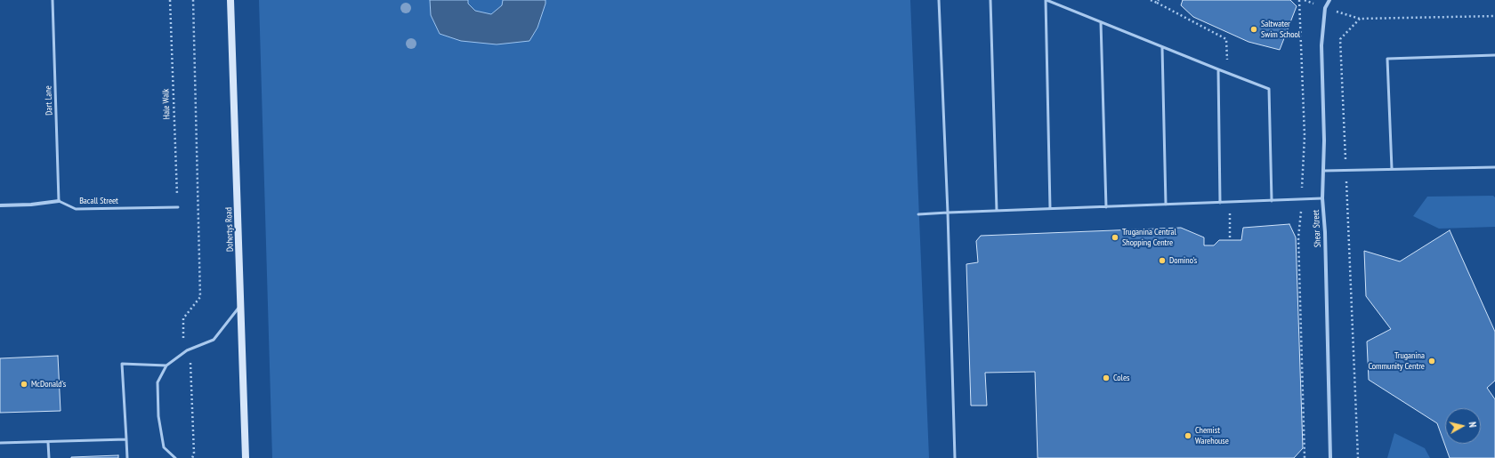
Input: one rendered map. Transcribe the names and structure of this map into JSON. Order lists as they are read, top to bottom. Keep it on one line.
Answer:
{"streets":{"main road":["Dohertys Road"],"street":["Shear Street"],"lane":["Dart Lane","Bacall Street"],"path":["Hale Walk"]},"crossings":[["Dart Lane","Bacall Street"],["Hale Walk","Bacall Street"]],"places":["Saltwater Swim School","Truganina Central Shopping Centre","Domino's","Truganina Community Centre","Coles","McDonald's","Chemist Warehouse"],"north":"right"}
